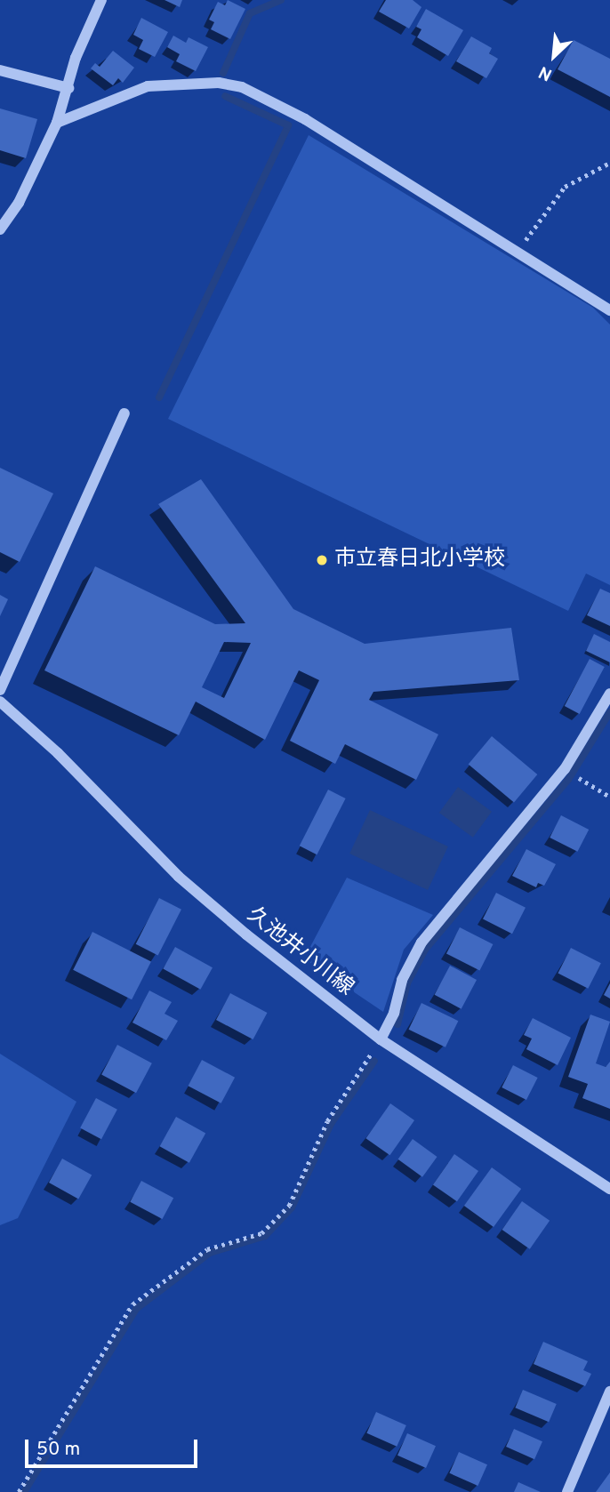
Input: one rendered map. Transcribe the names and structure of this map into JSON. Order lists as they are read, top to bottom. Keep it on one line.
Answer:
{"streets":{"street":["久池井小川線"]},"places":["市立春日北小学校"],"scale_bar":"50 m","north":"bottom left"}
